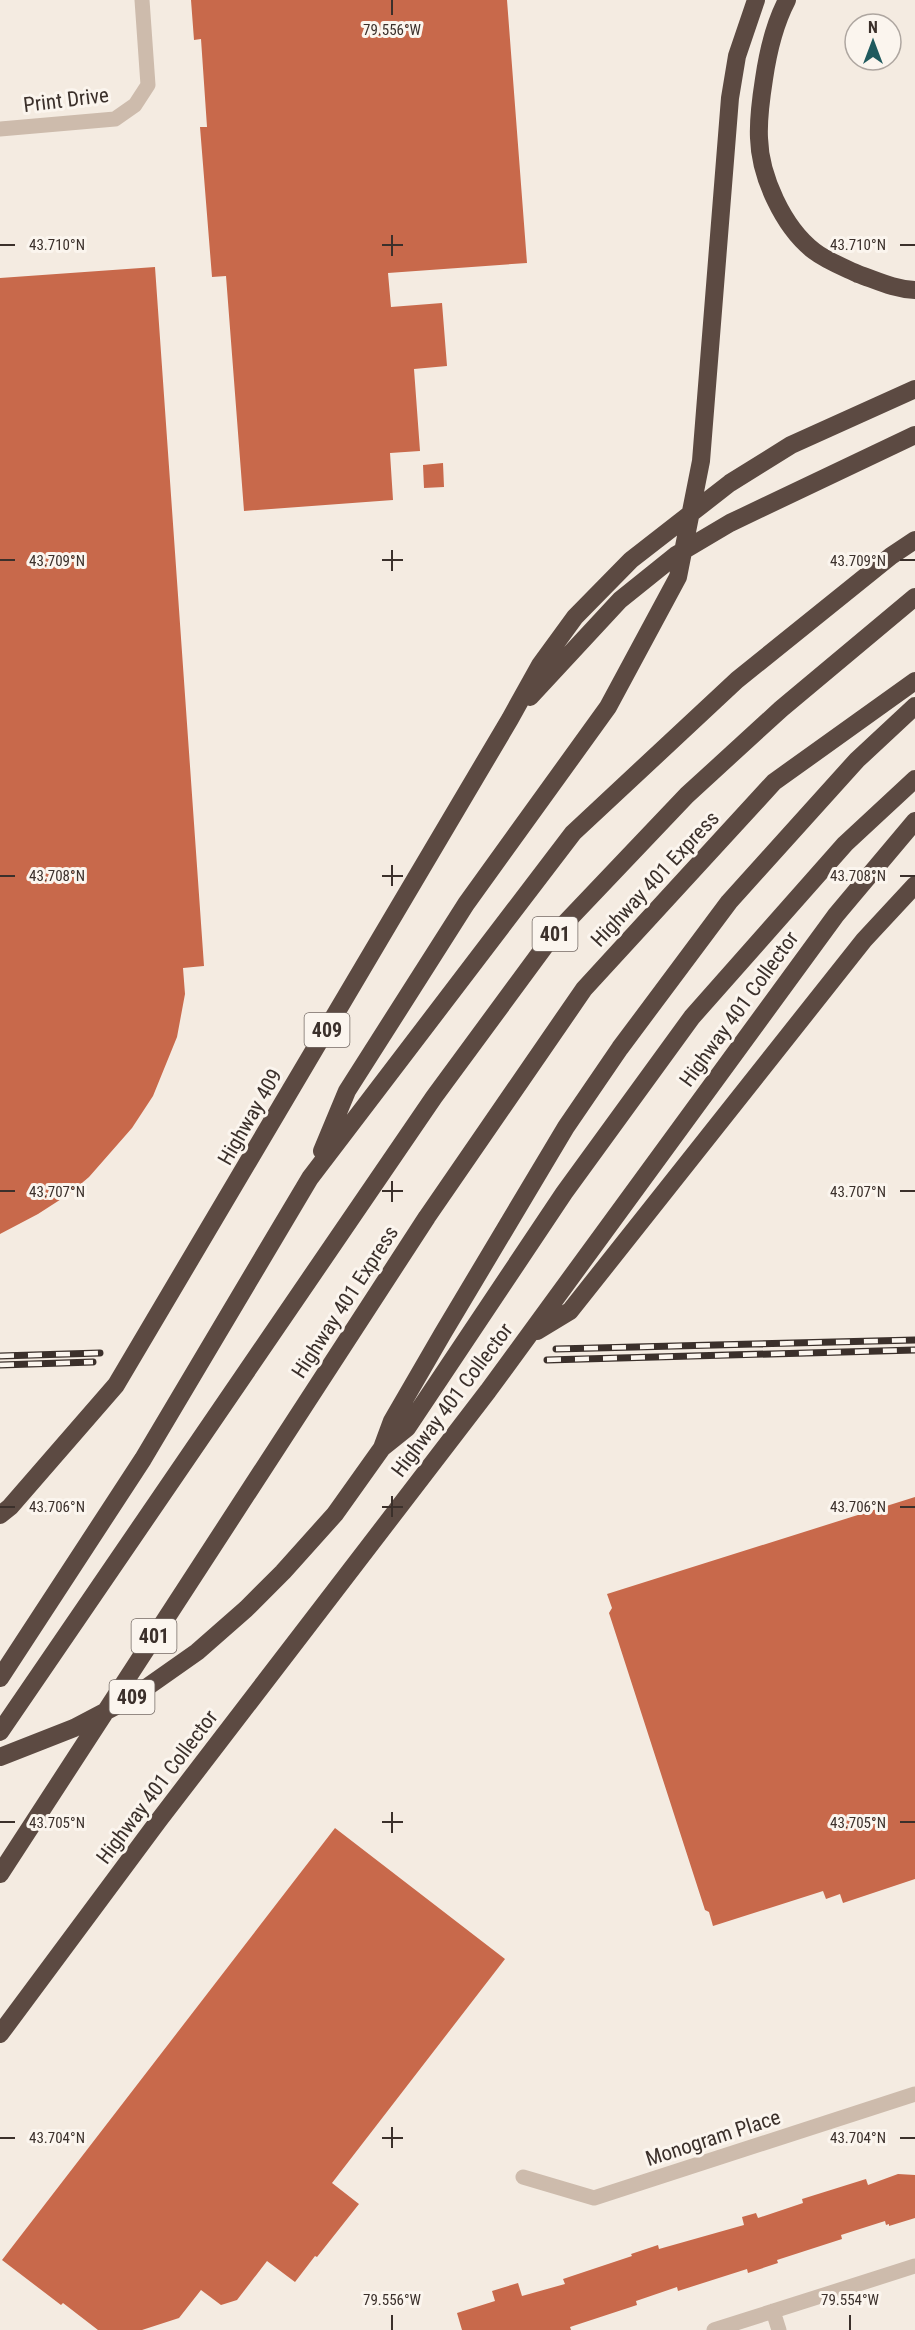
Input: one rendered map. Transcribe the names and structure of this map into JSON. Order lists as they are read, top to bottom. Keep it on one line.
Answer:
{"streets":{"highway":["Highway 401 Express","401","Highway 401 Collector","409","Highway 409"],"street":["Print Drive","Monogram Place"]},"north":"top","coordinates":["79.556°W","43.710°N","43.709°N","43.708°N","43.707°N","43.706°N","43.705°N","43.704°N","79.554°W"]}
